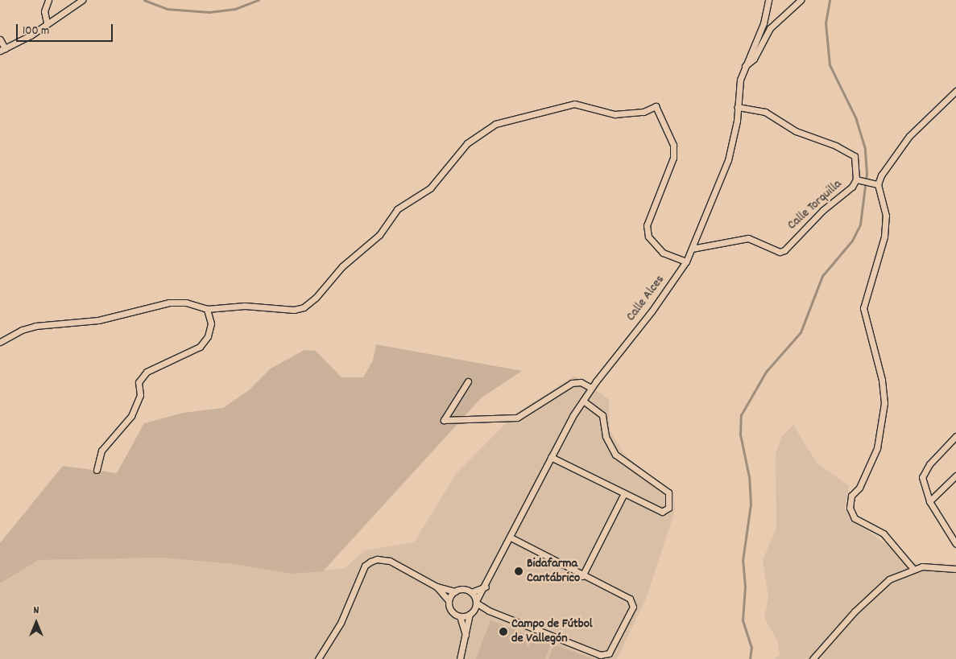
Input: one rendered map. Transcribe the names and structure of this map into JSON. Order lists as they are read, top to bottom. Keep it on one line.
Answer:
{"streets":{"street":["Calle Torquilla","Calle Alces"]},"crossings":[["Calle Torquilla","Calle Alces"]],"places":["Bidafarma Cantábrico","Campo de Fútbol de Vallegón"],"scale_bar":"100 m","north":"top"}
